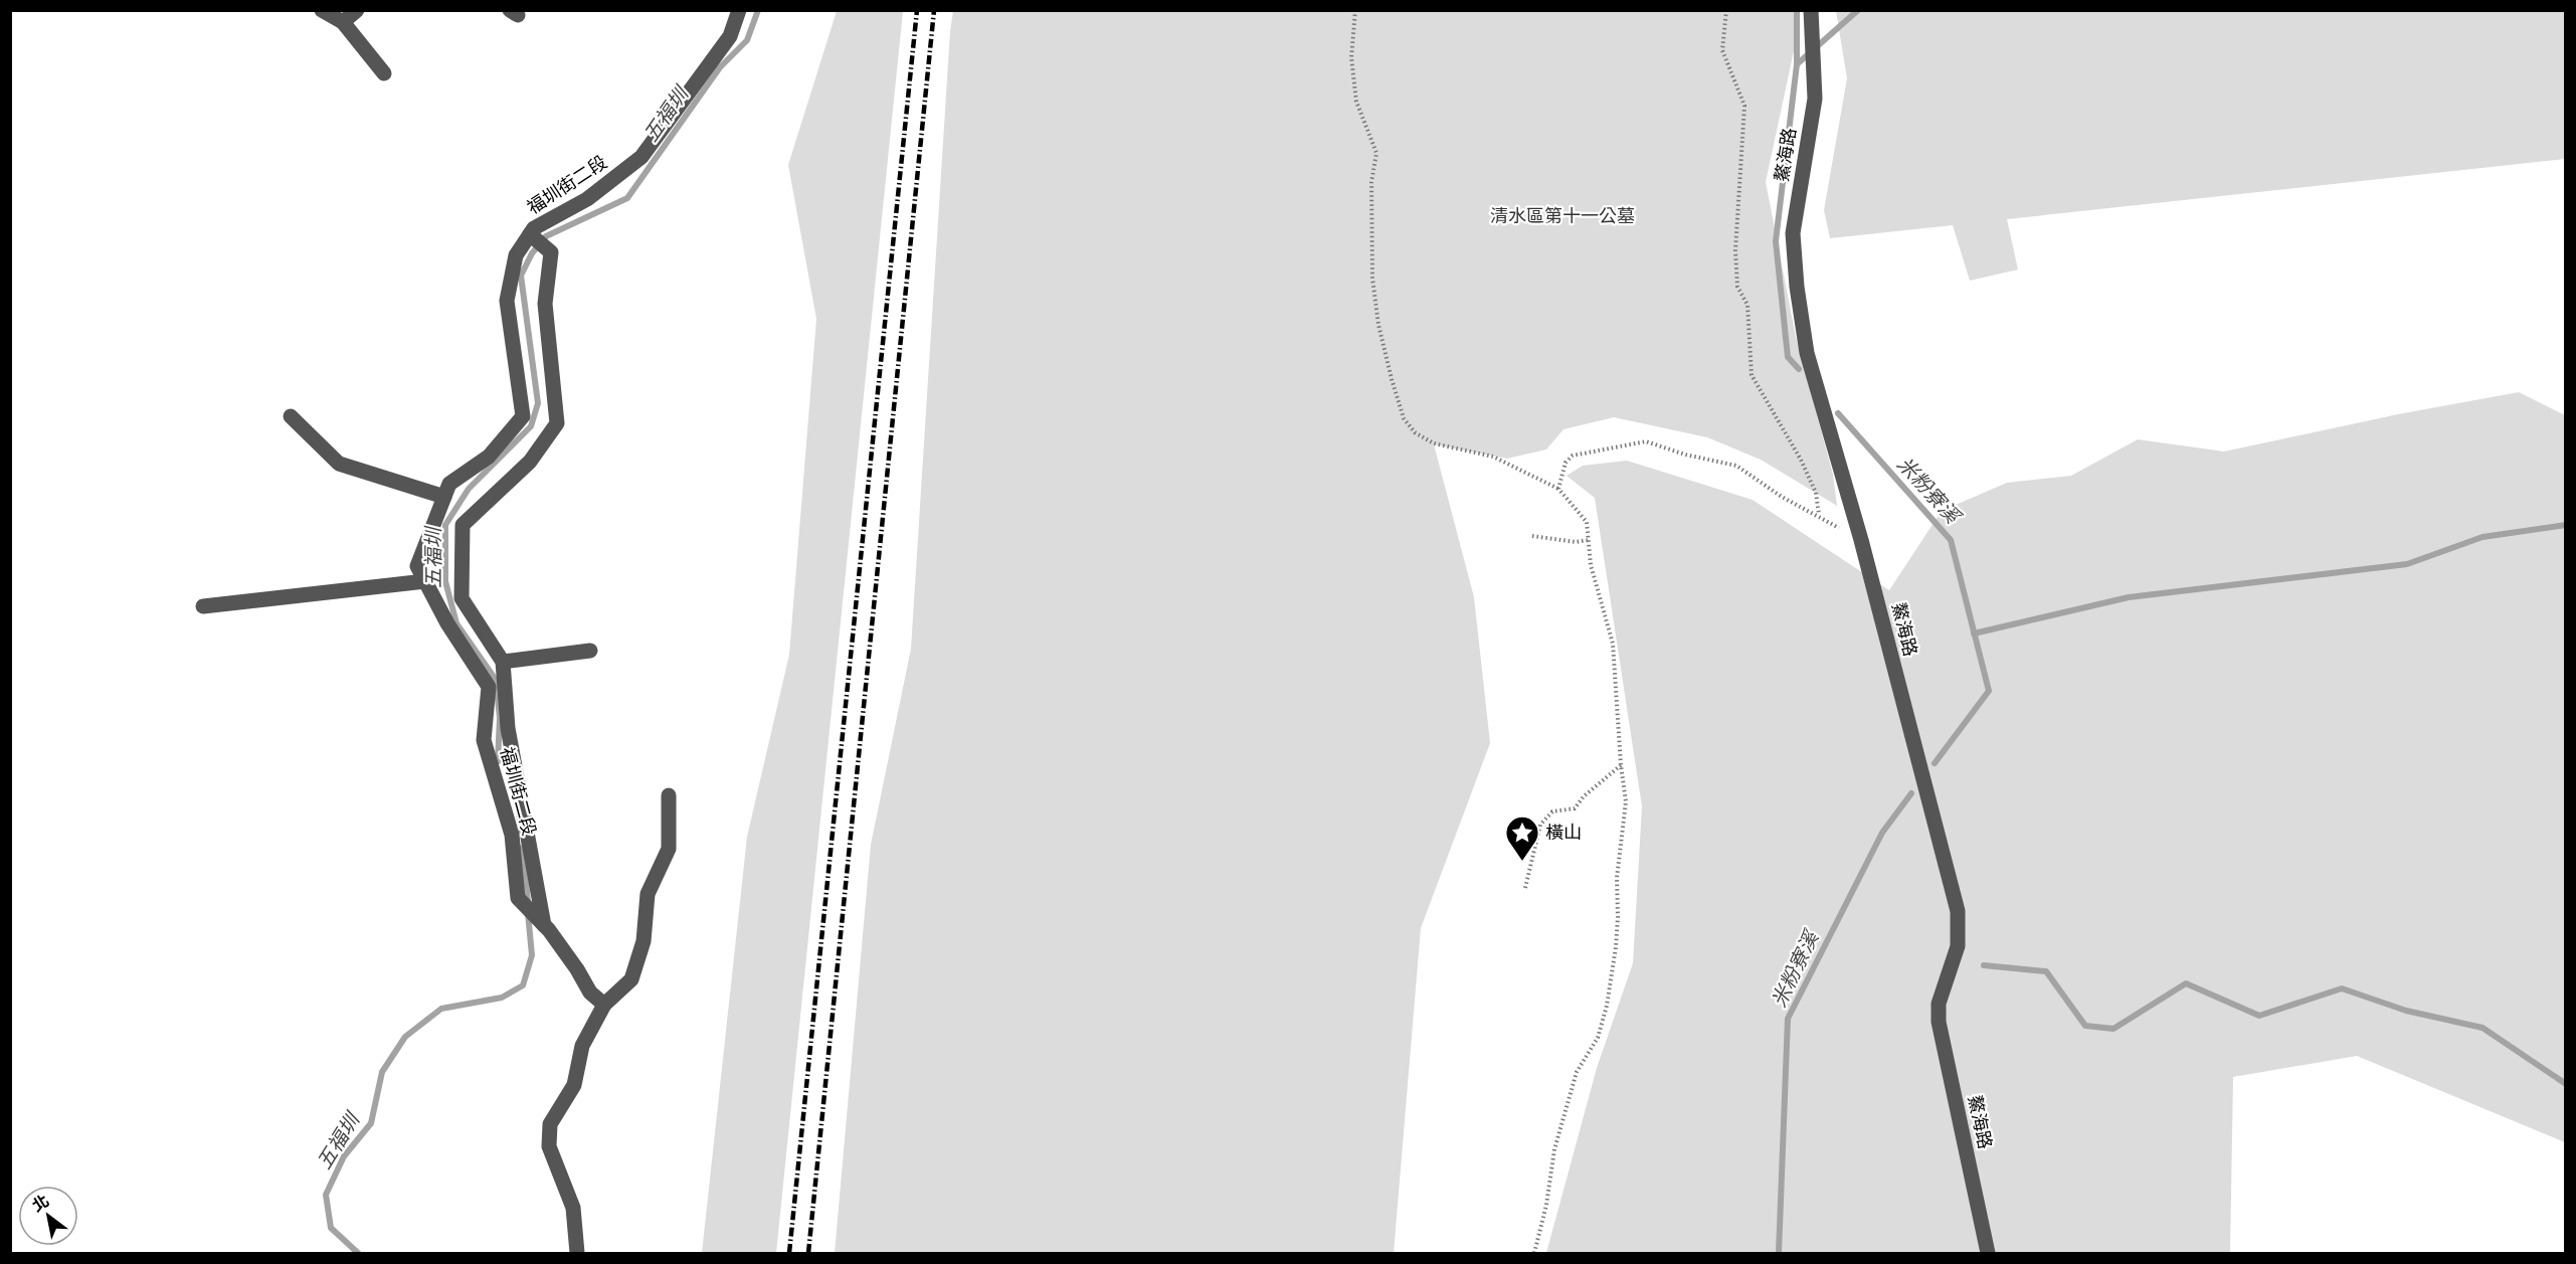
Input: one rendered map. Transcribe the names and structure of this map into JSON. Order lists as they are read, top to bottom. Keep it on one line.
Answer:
{"streets":{"lane":["鰲海路","福圳街二段"]},"water":["五福圳","米粉寮溪"],"parks":["清水區第十一公墓"],"places":{"place":["橫山"]},"north":"top left"}
